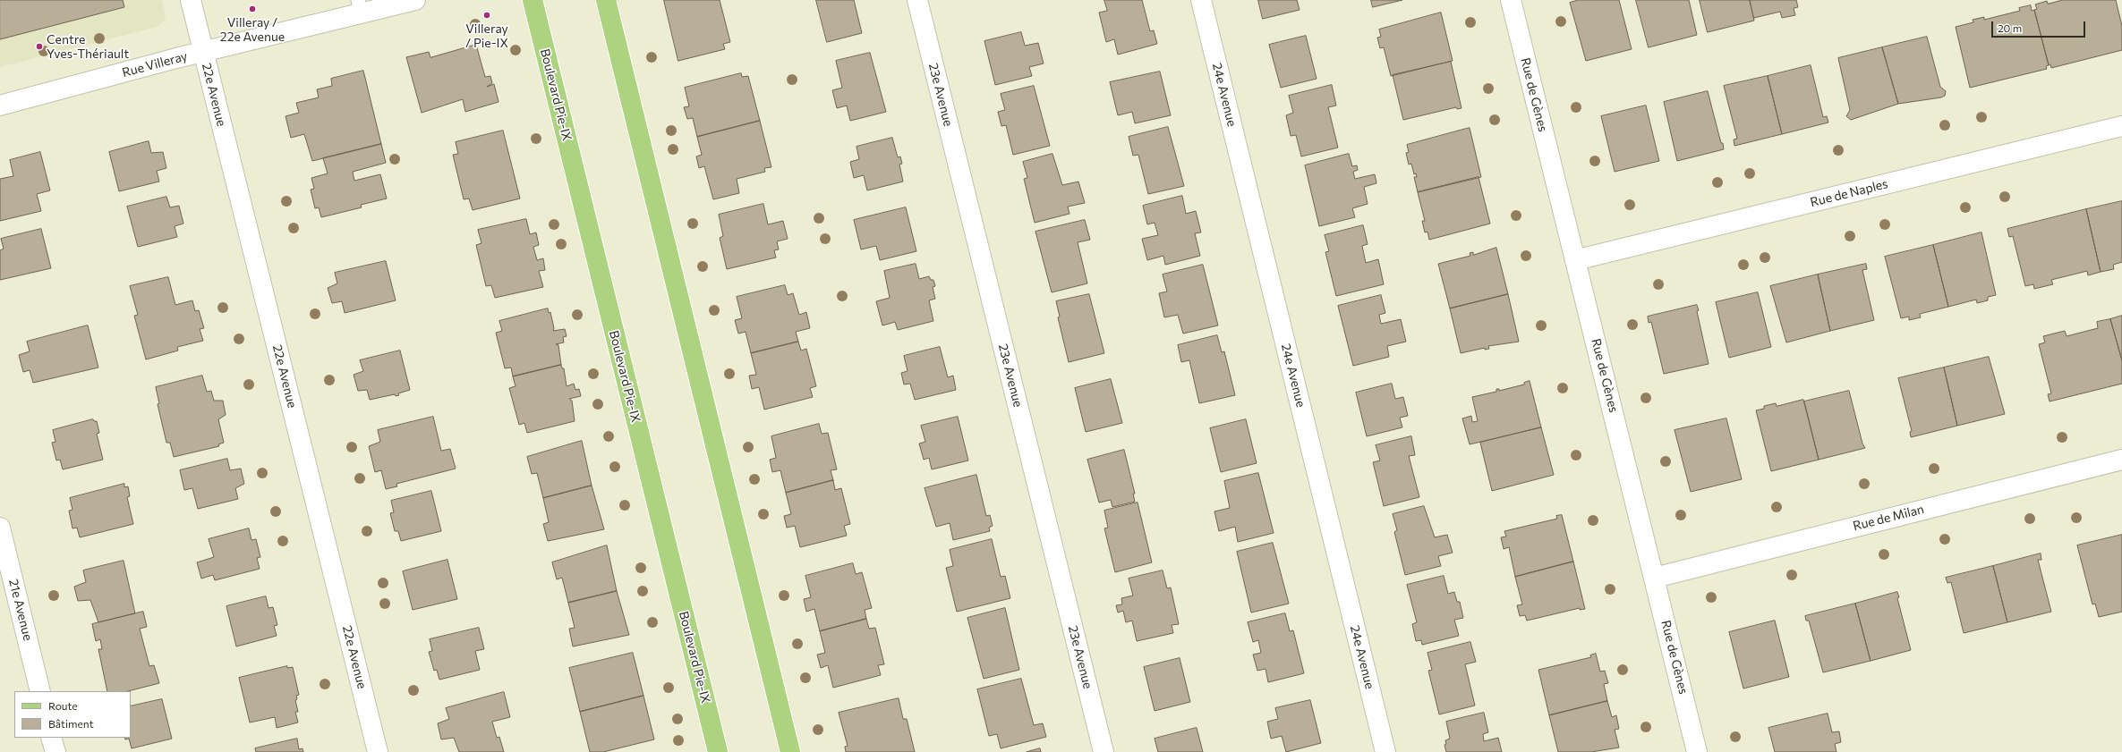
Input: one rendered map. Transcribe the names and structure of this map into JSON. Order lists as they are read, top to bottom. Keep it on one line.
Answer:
{"streets":{"main road":["Boulevard Pie-IX"],"street":["Rue Villeray","22e Avenue","23e Avenue","24e Avenue","Rue de Gènes","Rue de Naples","Rue de Milan","21e Avenue"]},"crossings":[["Rue Villeray","22e Avenue"],["Rue de Gènes","Rue de Naples"],["Rue de Gènes","Rue de Milan"]],"places":["Villeray / 22e Avenue","Villeray / Pie-IX","Centre Yves-Thériault"],"legend":["Route","Bâtiment"],"scale_bar":"20 m"}
